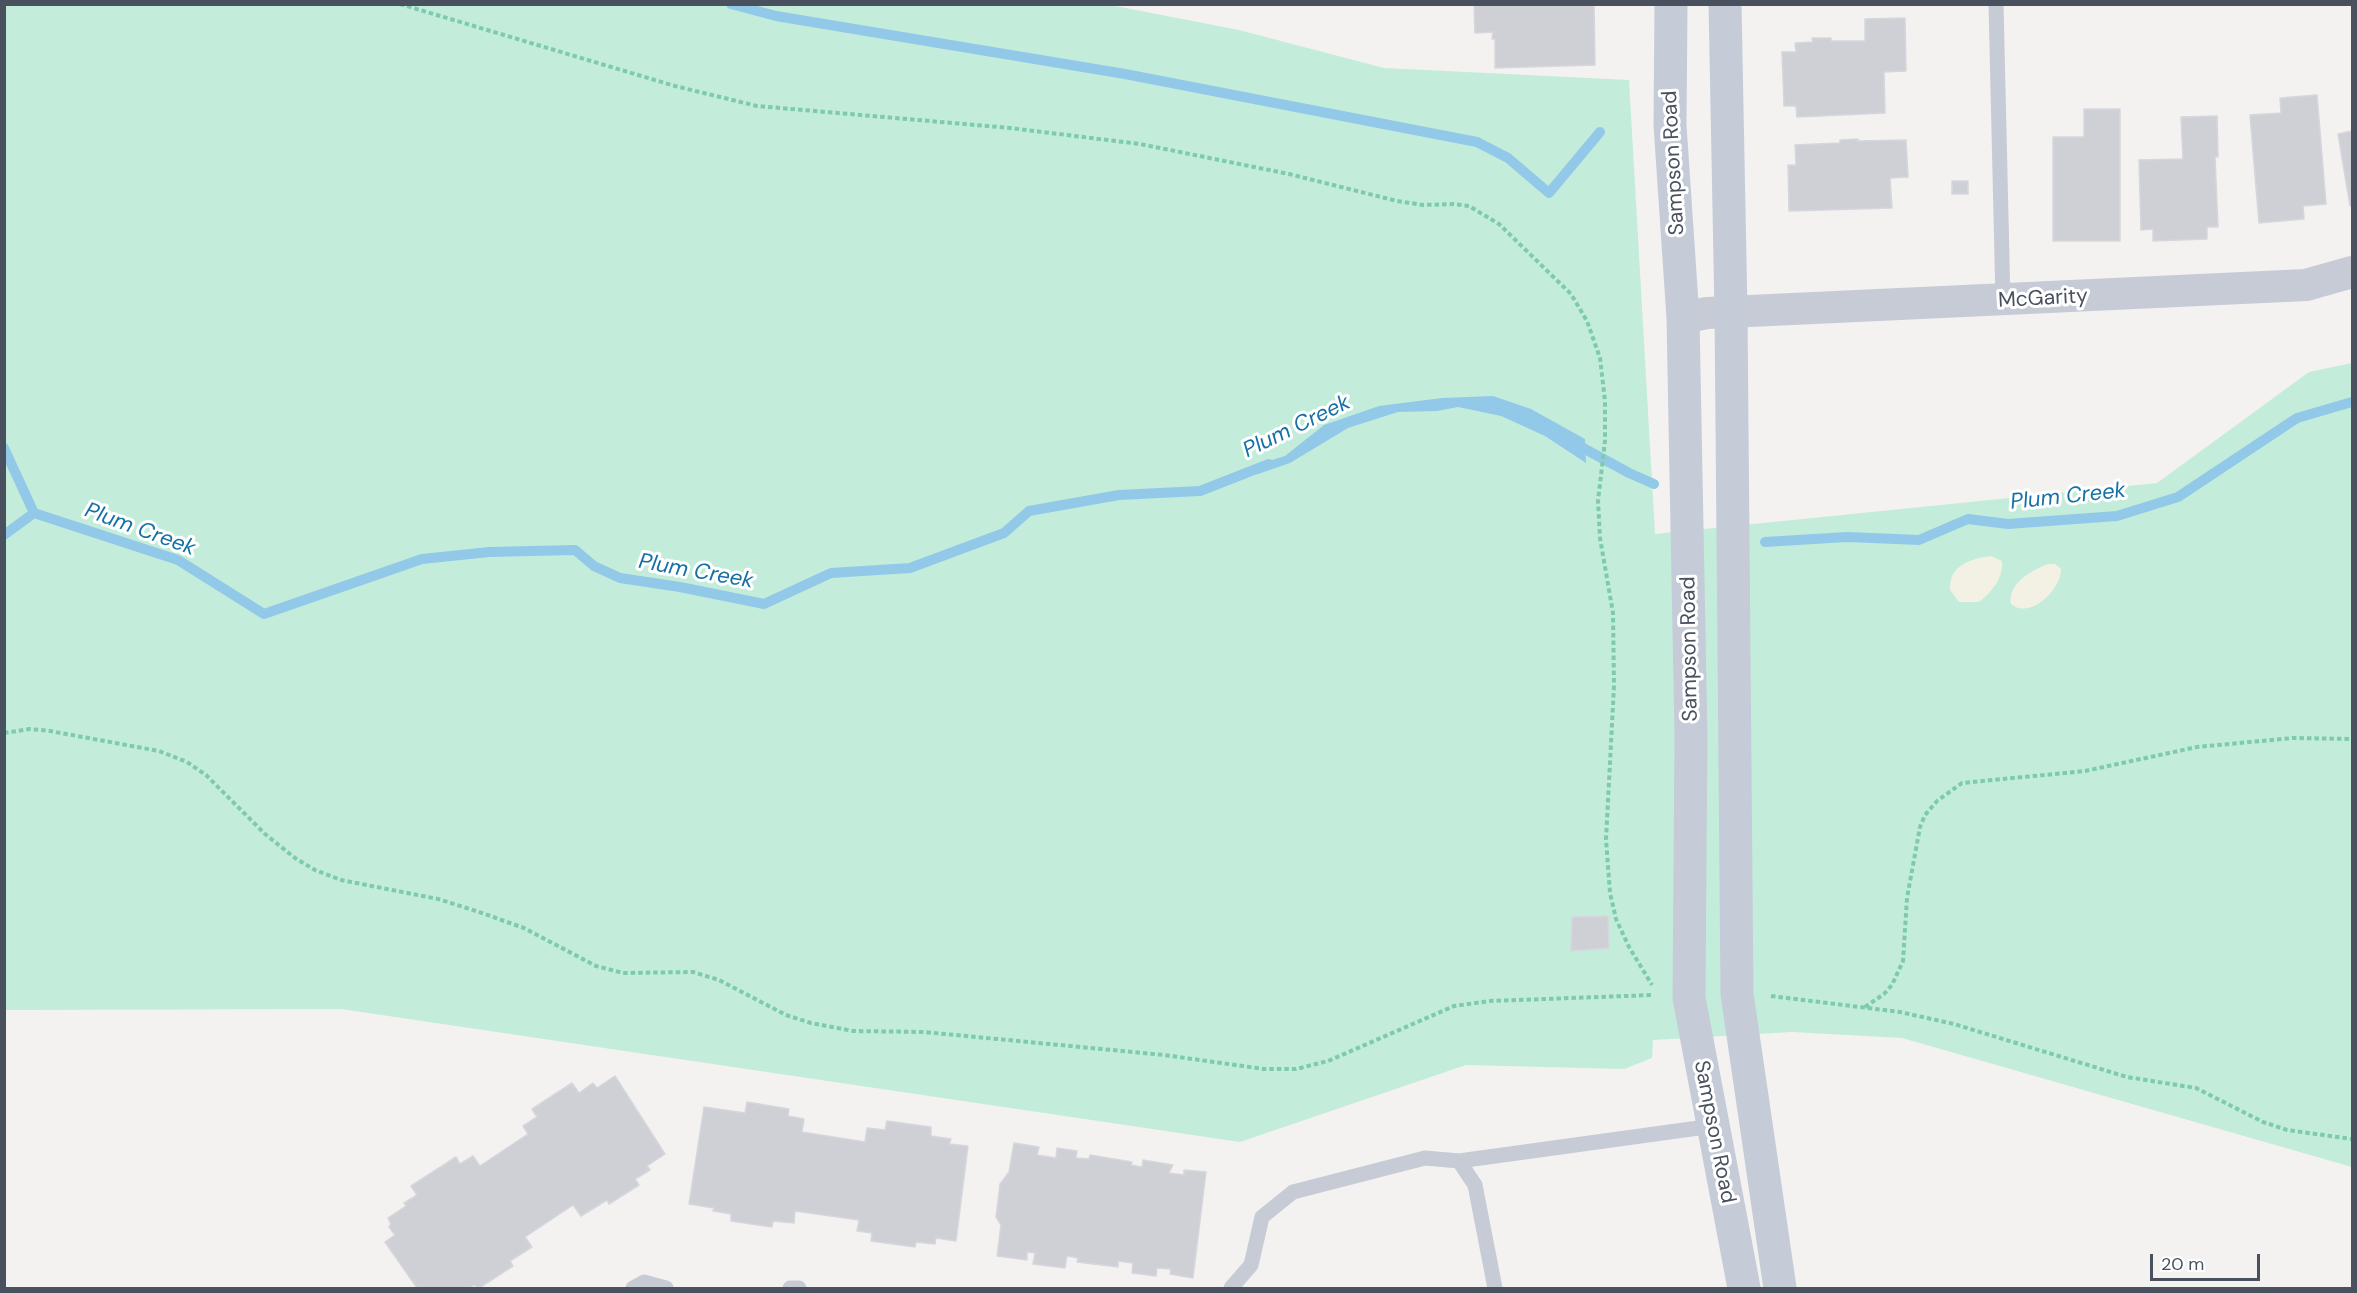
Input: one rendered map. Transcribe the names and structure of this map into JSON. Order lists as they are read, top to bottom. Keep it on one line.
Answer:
{"streets":{"street":["Sampson Road","McGarity"]},"crossings":[["Sampson Road","McGarity"]],"water":["Plum Creek"],"scale_bar":"20 m"}
